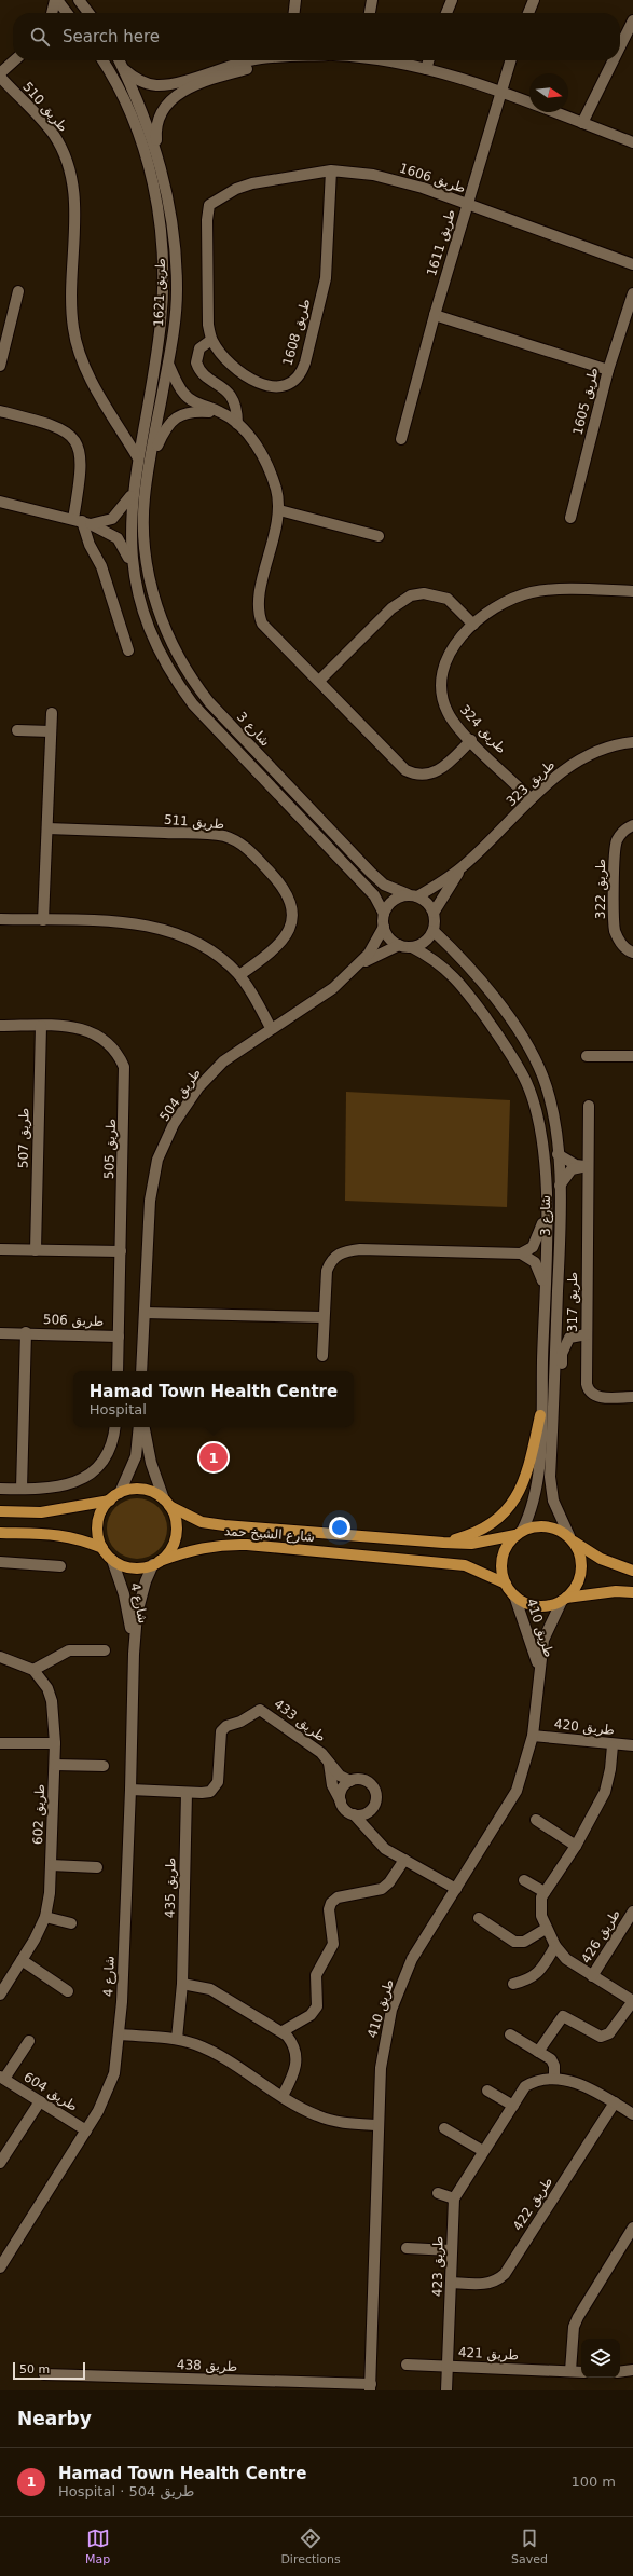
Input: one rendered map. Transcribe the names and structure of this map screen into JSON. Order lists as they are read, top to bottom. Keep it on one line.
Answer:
{"streets":{"main road":["شارع الشيخ حمد"],"street":["طريق 510","طريق 1606","طريق 1611","طريق 1621","طريق 1608","طريق 1605","شارع 3","طريق 324","طريق 323","طريق 511","طريق 322","طريق 504","طريق 507","طريق 505","طريق 317","طريق 506","شارع 4","طريق 410","طريق 433","طريق 420","طريق 602","طريق 435","طريق 426","طريق 604","طريق 422","طريق 423","طريق 421","طريق 438"]},"crossings":[["طريق 510","طريق 1621"],["طريق 1606","طريق 1611"],["طريق 1606","طريق 1608"],["طريق 1621","شارع 3"],["شارع 3","طريق 323"],["شارع 3","طريق 504"],["شارع 3","شارع الشيخ حمد"],["شارع 3","طريق 410"],["طريق 324","طريق 323"],["طريق 323","طريق 504"],["طريق 507","طريق 505"],["طريق 505","طريق 506"],["شارع الشيخ حمد","شارع 4"],["شارع الشيخ حمد","طريق 410"],["شارع 4","طريق 433"],["شارع 4","طريق 604"],["طريق 410","طريق 420"],["طريق 410","طريق 438"],["طريق 433","طريق 435"],["طريق 422","طريق 423"],["طريق 423","طريق 421"]],"scale_bar":"50 m","north":"right","page":{"search":"Search here","popup":["Hamad Town Health Centre","Hospital"],"pins":"1","scale":"50 m","heading":"Nearby","list":[{"mark":"1","name":"Hamad Town Health Centre","note":"Hospital · طريق 504","value":"100 m"}],"nav":["Map","Directions","Saved"]}}
